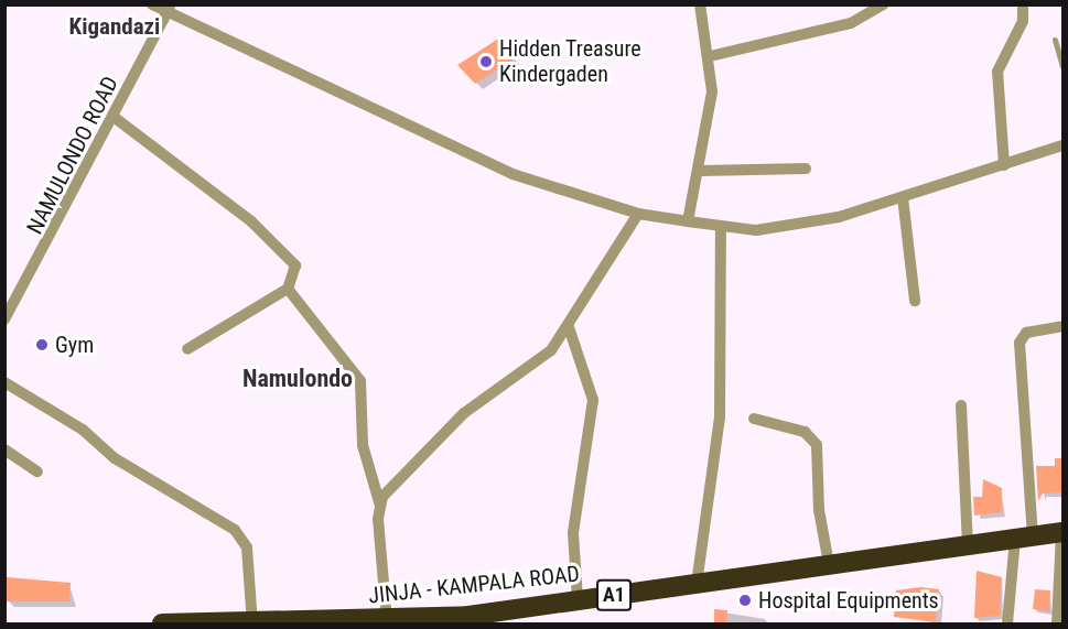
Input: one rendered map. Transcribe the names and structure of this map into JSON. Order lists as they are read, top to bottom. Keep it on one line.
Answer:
{"streets":{"highway":["JINJA - KAMPALA ROAD","A1"],"street":["NAMULONDO ROAD"]},"districts":["Kigandazi","Namulondo"],"places":["Hidden Treasure Kindergaden","Gym","Hospital Equipments"]}
